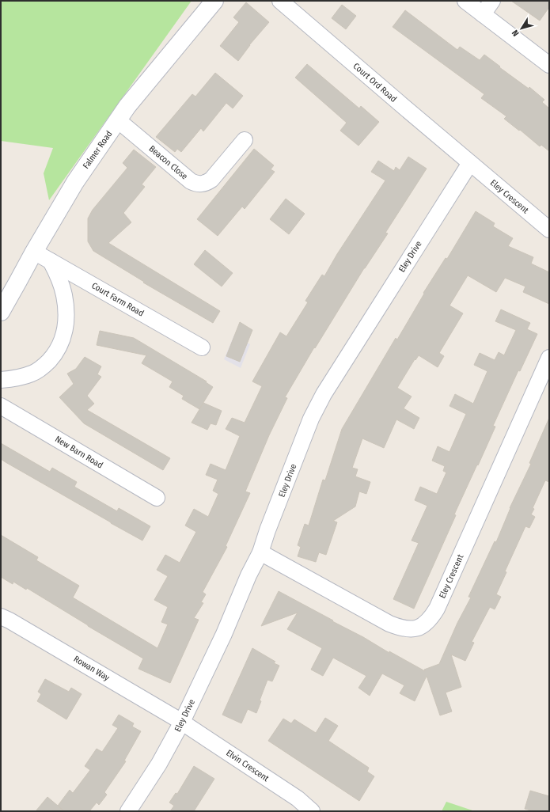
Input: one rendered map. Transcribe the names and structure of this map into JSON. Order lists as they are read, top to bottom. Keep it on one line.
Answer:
{"streets":{"main road":["Falmer Road"],"street":["Court Ord Road","Beacon Close","Eley Crescent","Eley Drive","Court Farm Road","New Barn Road","Rowan Way","Elvin Crescent"]},"crossings":[["Court Ord Road","Eley Crescent"],["Court Ord Road","Eley Drive"],["Falmer Road","Beacon Close"],["Falmer Road","Court Farm Road"],["Eley Crescent","Eley Drive"],["Eley Drive","Rowan Way"],["Eley Drive","Elvin Crescent"],["Rowan Way","Elvin Crescent"]],"north":"bottom left"}
